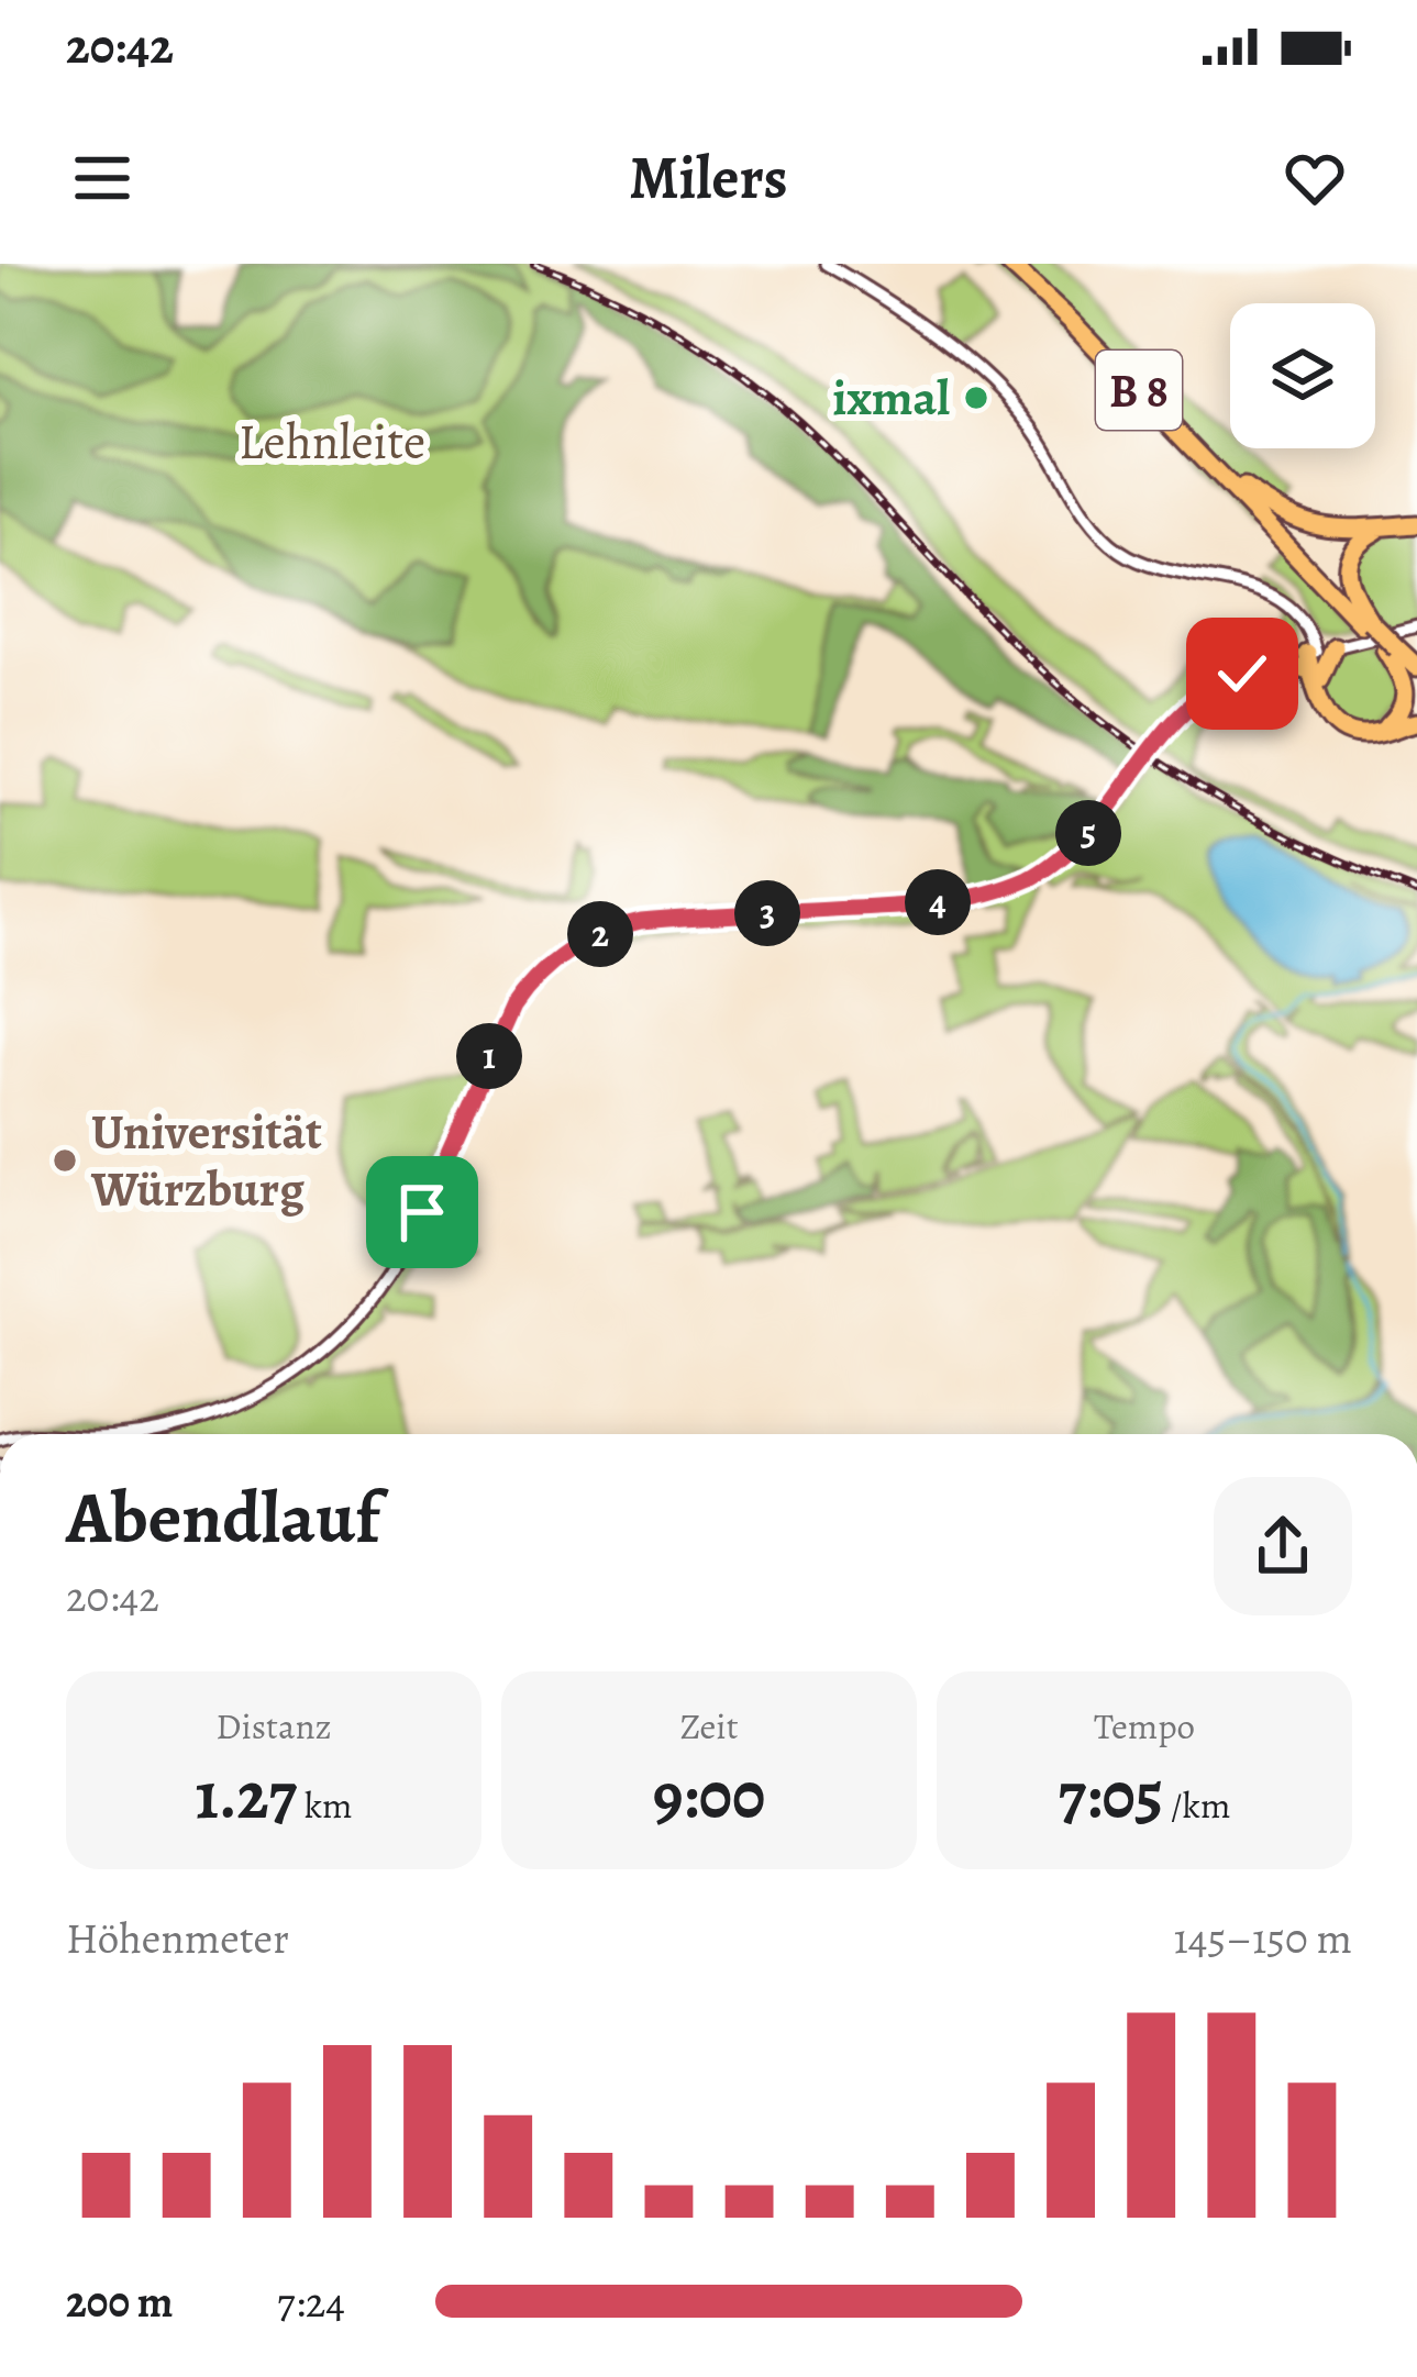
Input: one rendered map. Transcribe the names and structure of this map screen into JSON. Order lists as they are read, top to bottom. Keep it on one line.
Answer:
{"streets":{"highway":["B 8"]},"parks":["Lehnleite"],"places":["ixmal","Universität Würzburg"],"page":{"status":"20:42","header":"Milers","pins":["5","4","3","2","1"],"heading":["Abendlauf","20:42"],"stats":[["Distanz","1.27 km"],["Zeit","9:00"],["Tempo","7:05 /km"]],"chart":["Höhenmeter","145–150 m"],"list":[{"name":"200 m","note":"7:24"}]}}
